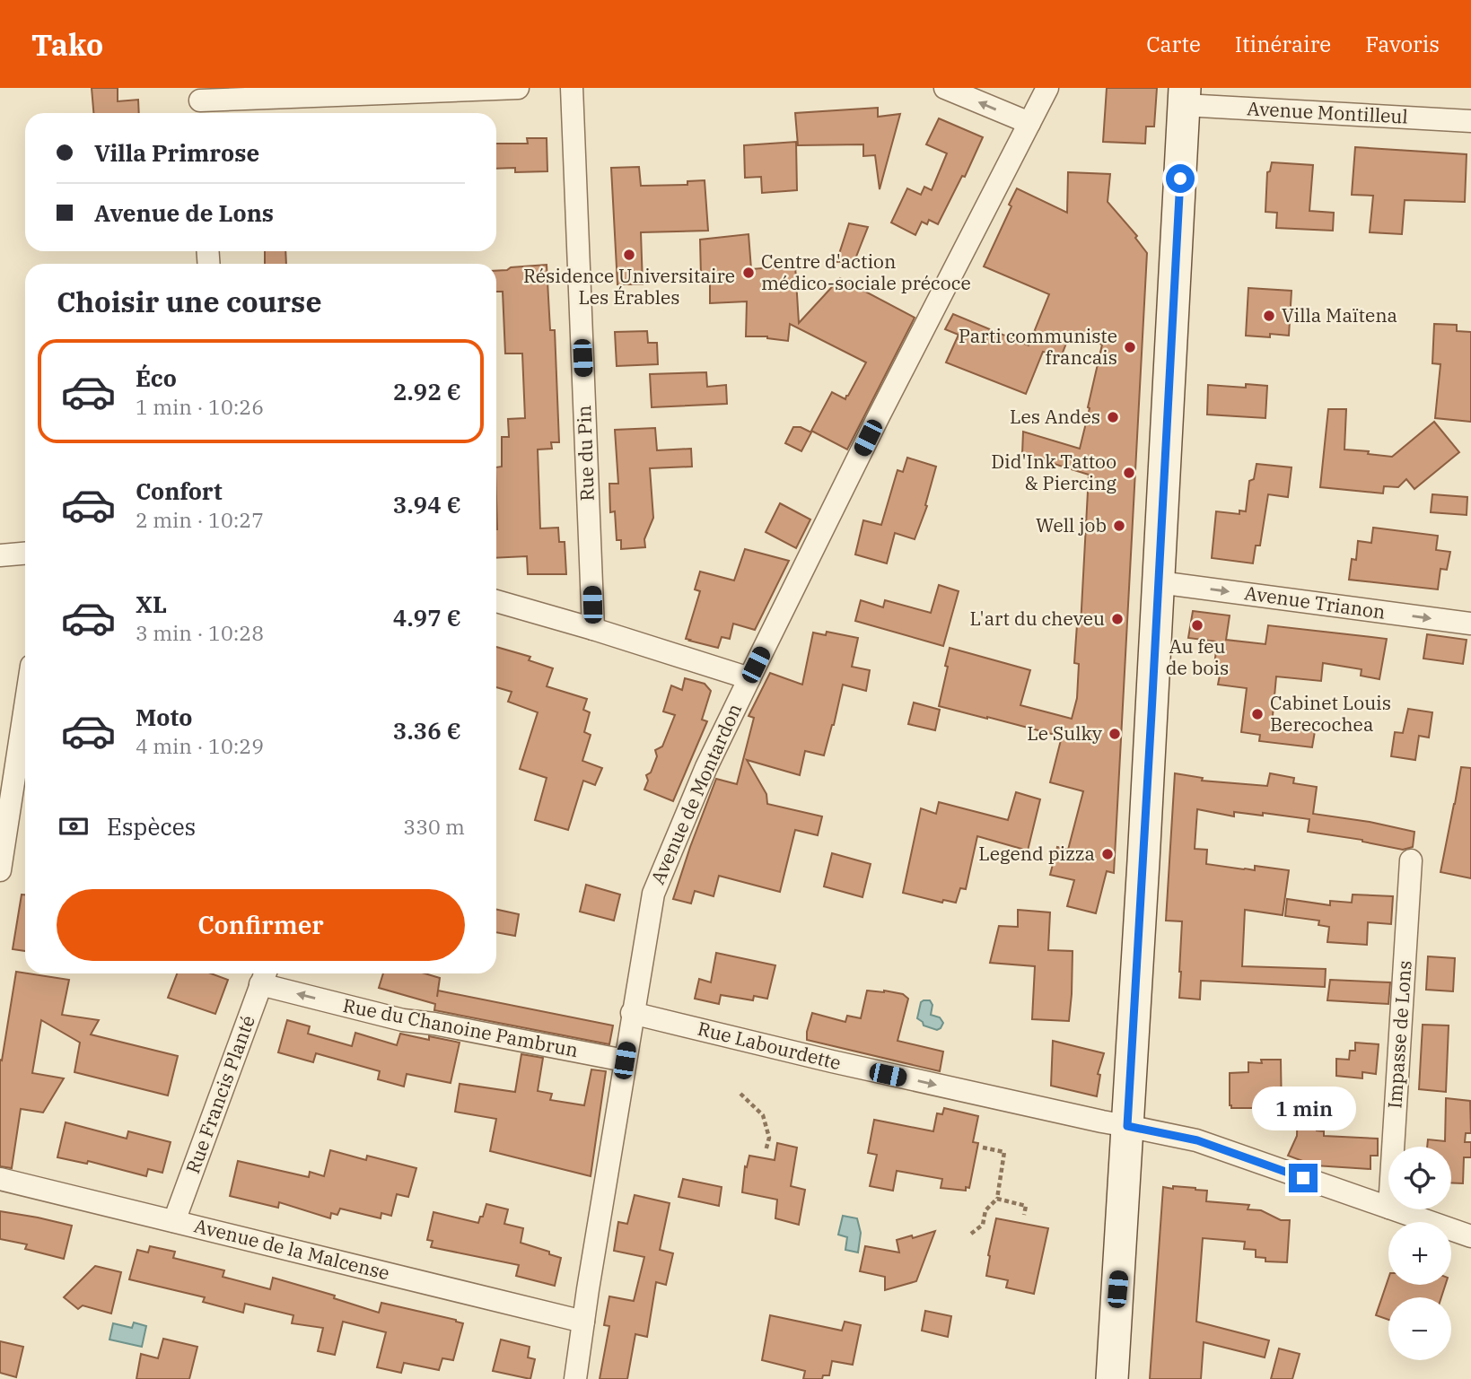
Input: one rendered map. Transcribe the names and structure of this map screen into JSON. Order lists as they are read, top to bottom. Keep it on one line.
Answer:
{"streets":{"street":["Avenue Montilleul","Rue du Pin","Avenue Trianon","Avenue de Montardon","Rue du Chanoine Pambrun","Impasse de Lons","Rue Labourdette","Rue Francis Planté","Avenue de la Malcense"]},"crossings":[["Avenue de Montardon","Rue du Chanoine Pambrun"],["Avenue de Montardon","Rue Labourdette"],["Avenue de Montardon","Avenue de la Malcense"],["Rue du Chanoine Pambrun","Rue Francis Planté"],["Rue Francis Planté","Avenue de la Malcense"]],"one_way":["Avenue Trianon","Rue du Chanoine Pambrun","Rue Labourdette"],"places":["Résidence Universitaire Les Érables","Centre d'action médico-sociale précoce","Villa Maïtena","Parti communiste francais","Les Andes","Did'Ink Tattoo & Piercing","Well job","L'art du cheveu","Au feu de bois","Cabinet Louis Berecochea","Le Sulky","Legend pizza"],"page":{"header":"Tako","nav":["Carte","Itinéraire","Favoris"],"banner":["Villa Primrose","Avenue de Lons"],"heading":"Choisir une course","list":[{"name":"Éco","note":"1 min · 10:26","value":"2.92 €"},{"name":"Confort","note":"2 min · 10:27","value":"3.94 €"},{"name":"XL","note":"3 min · 10:28","value":"4.97 €"},{"name":"Moto","note":"4 min · 10:29","value":"3.36 €"}],"pay":["Espèces","330 m"],"buttons":"Confirmer","bubble":"1 min","map_buttons":["+","−"]}}
